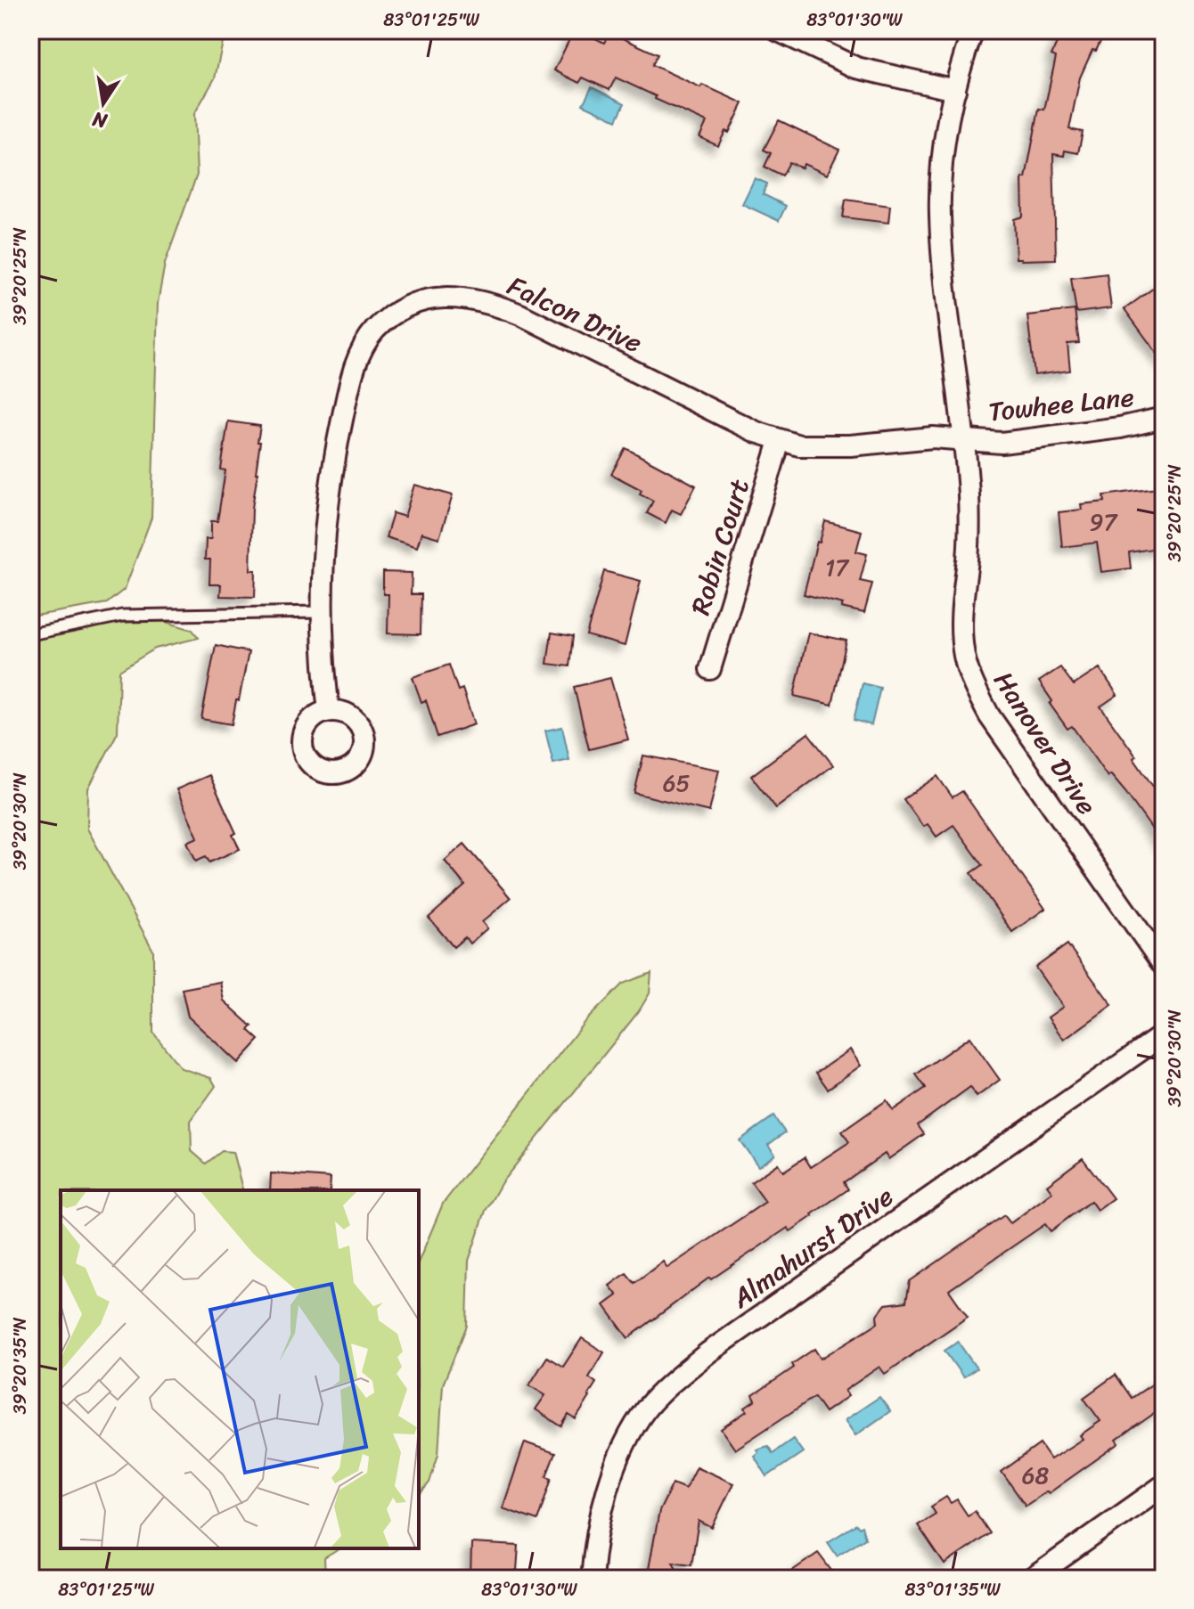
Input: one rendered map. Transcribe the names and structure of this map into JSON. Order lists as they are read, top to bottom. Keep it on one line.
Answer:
{"streets":{"street":["Falcon Drive","Towhee Lane","Robin Court","Hanover Drive","Almahurst Drive"]},"crossings":[["Falcon Drive","Towhee Lane"],["Falcon Drive","Robin Court"],["Falcon Drive","Hanover Drive"],["Towhee Lane","Hanover Drive"]],"house_numbers":["97","17","65","68"],"north":"bottom","coordinates":["83°01'25\"W","83°01'30\"W","39°20'25\"N","39°20'30\"N","39°20'35\"N","83°01'35\"W"]}
